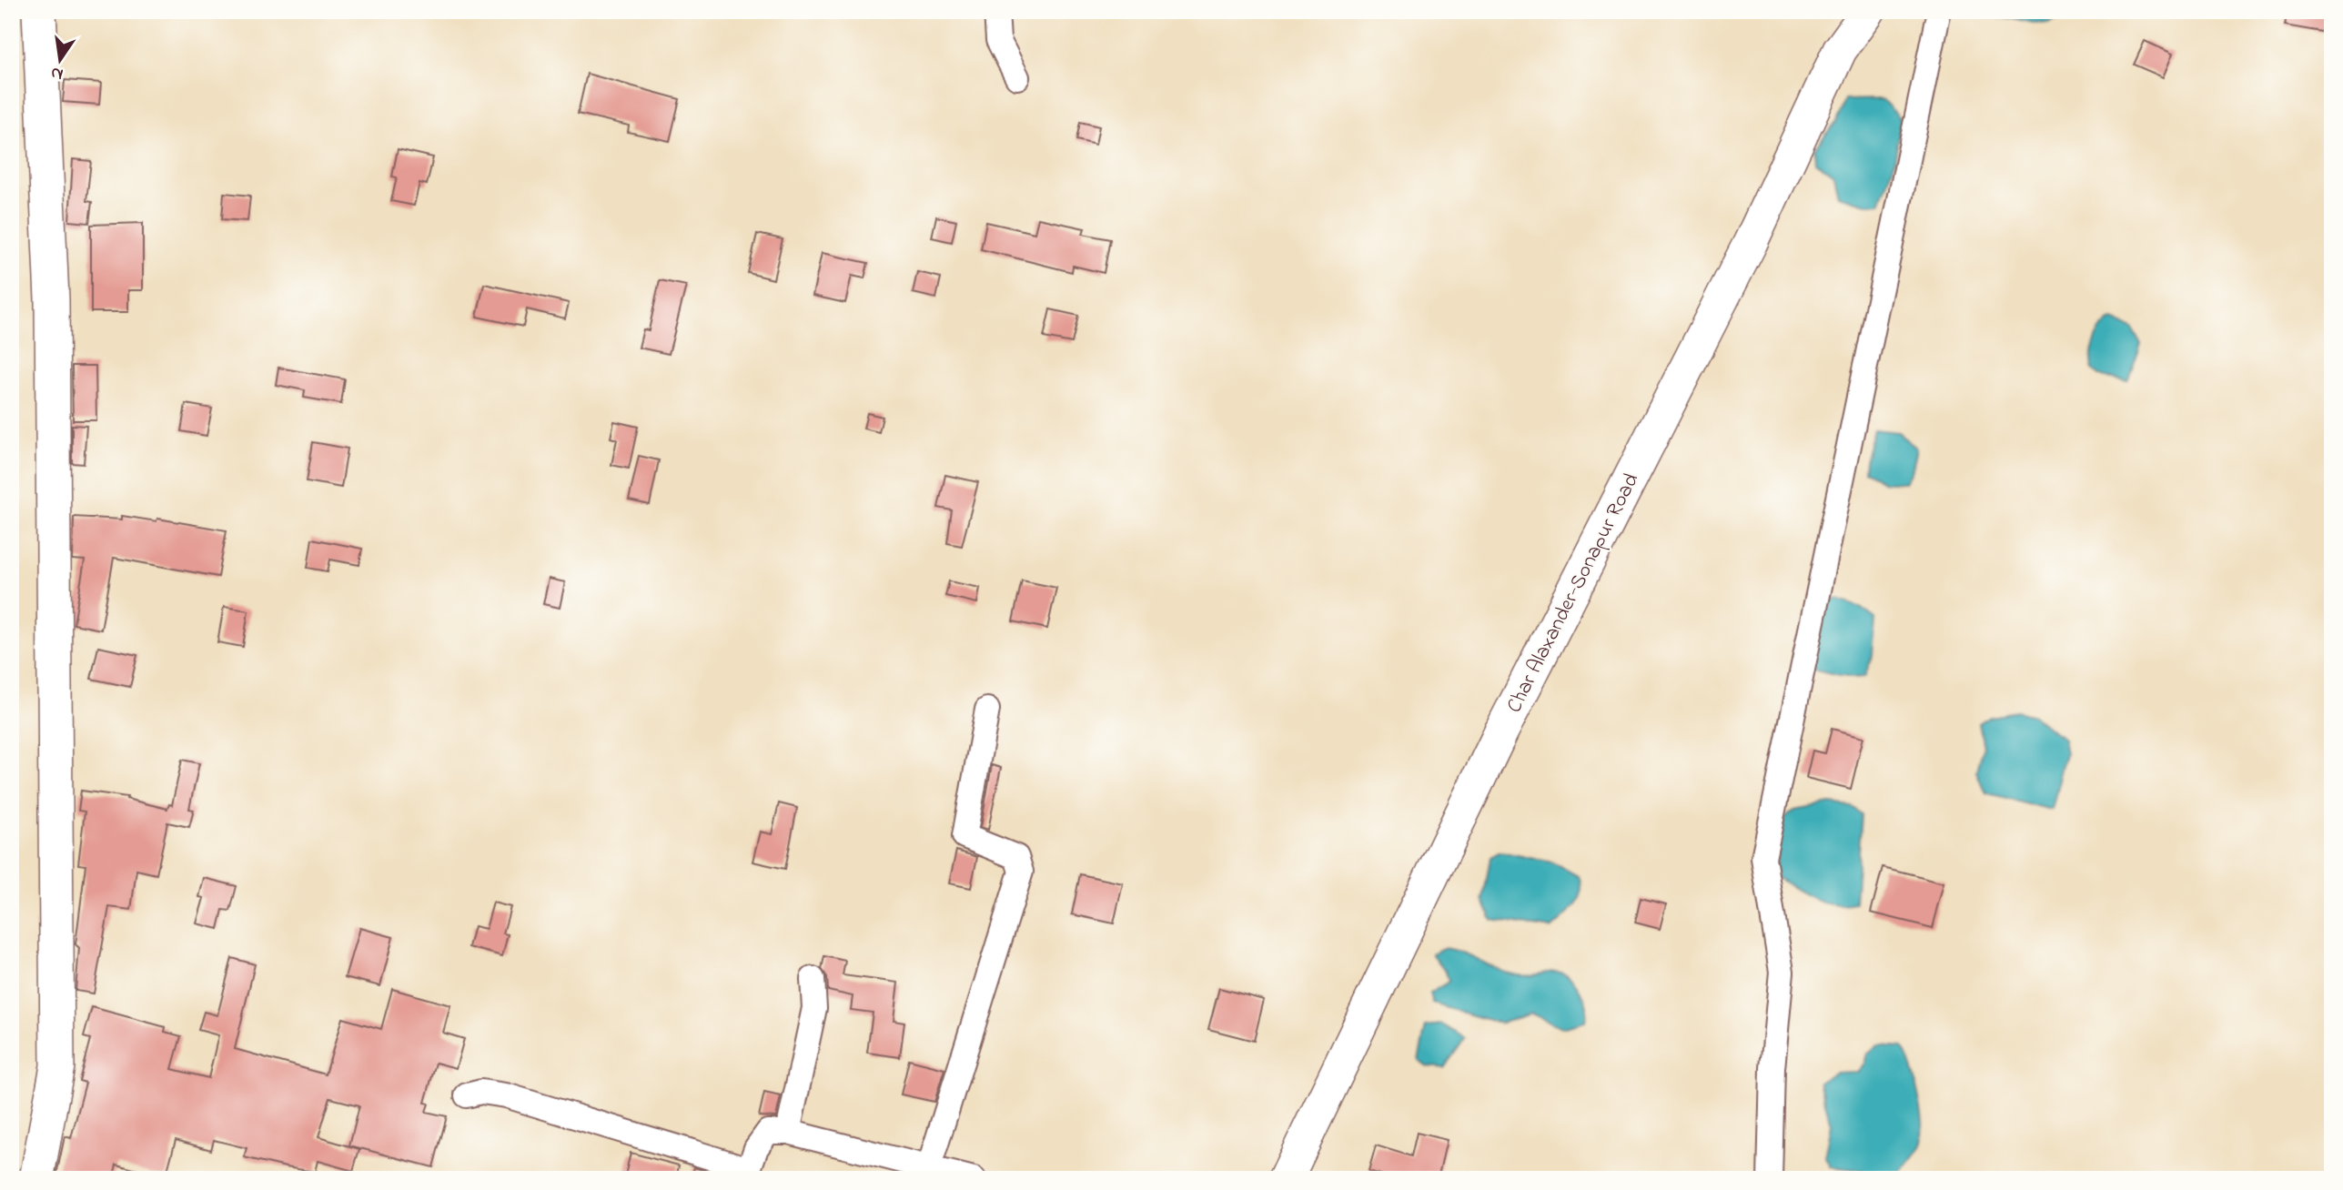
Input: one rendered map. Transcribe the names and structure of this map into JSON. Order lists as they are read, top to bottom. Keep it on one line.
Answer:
{"streets":{"main road":["Char Alaxander-Sonapur Road"]},"north":"bottom"}
